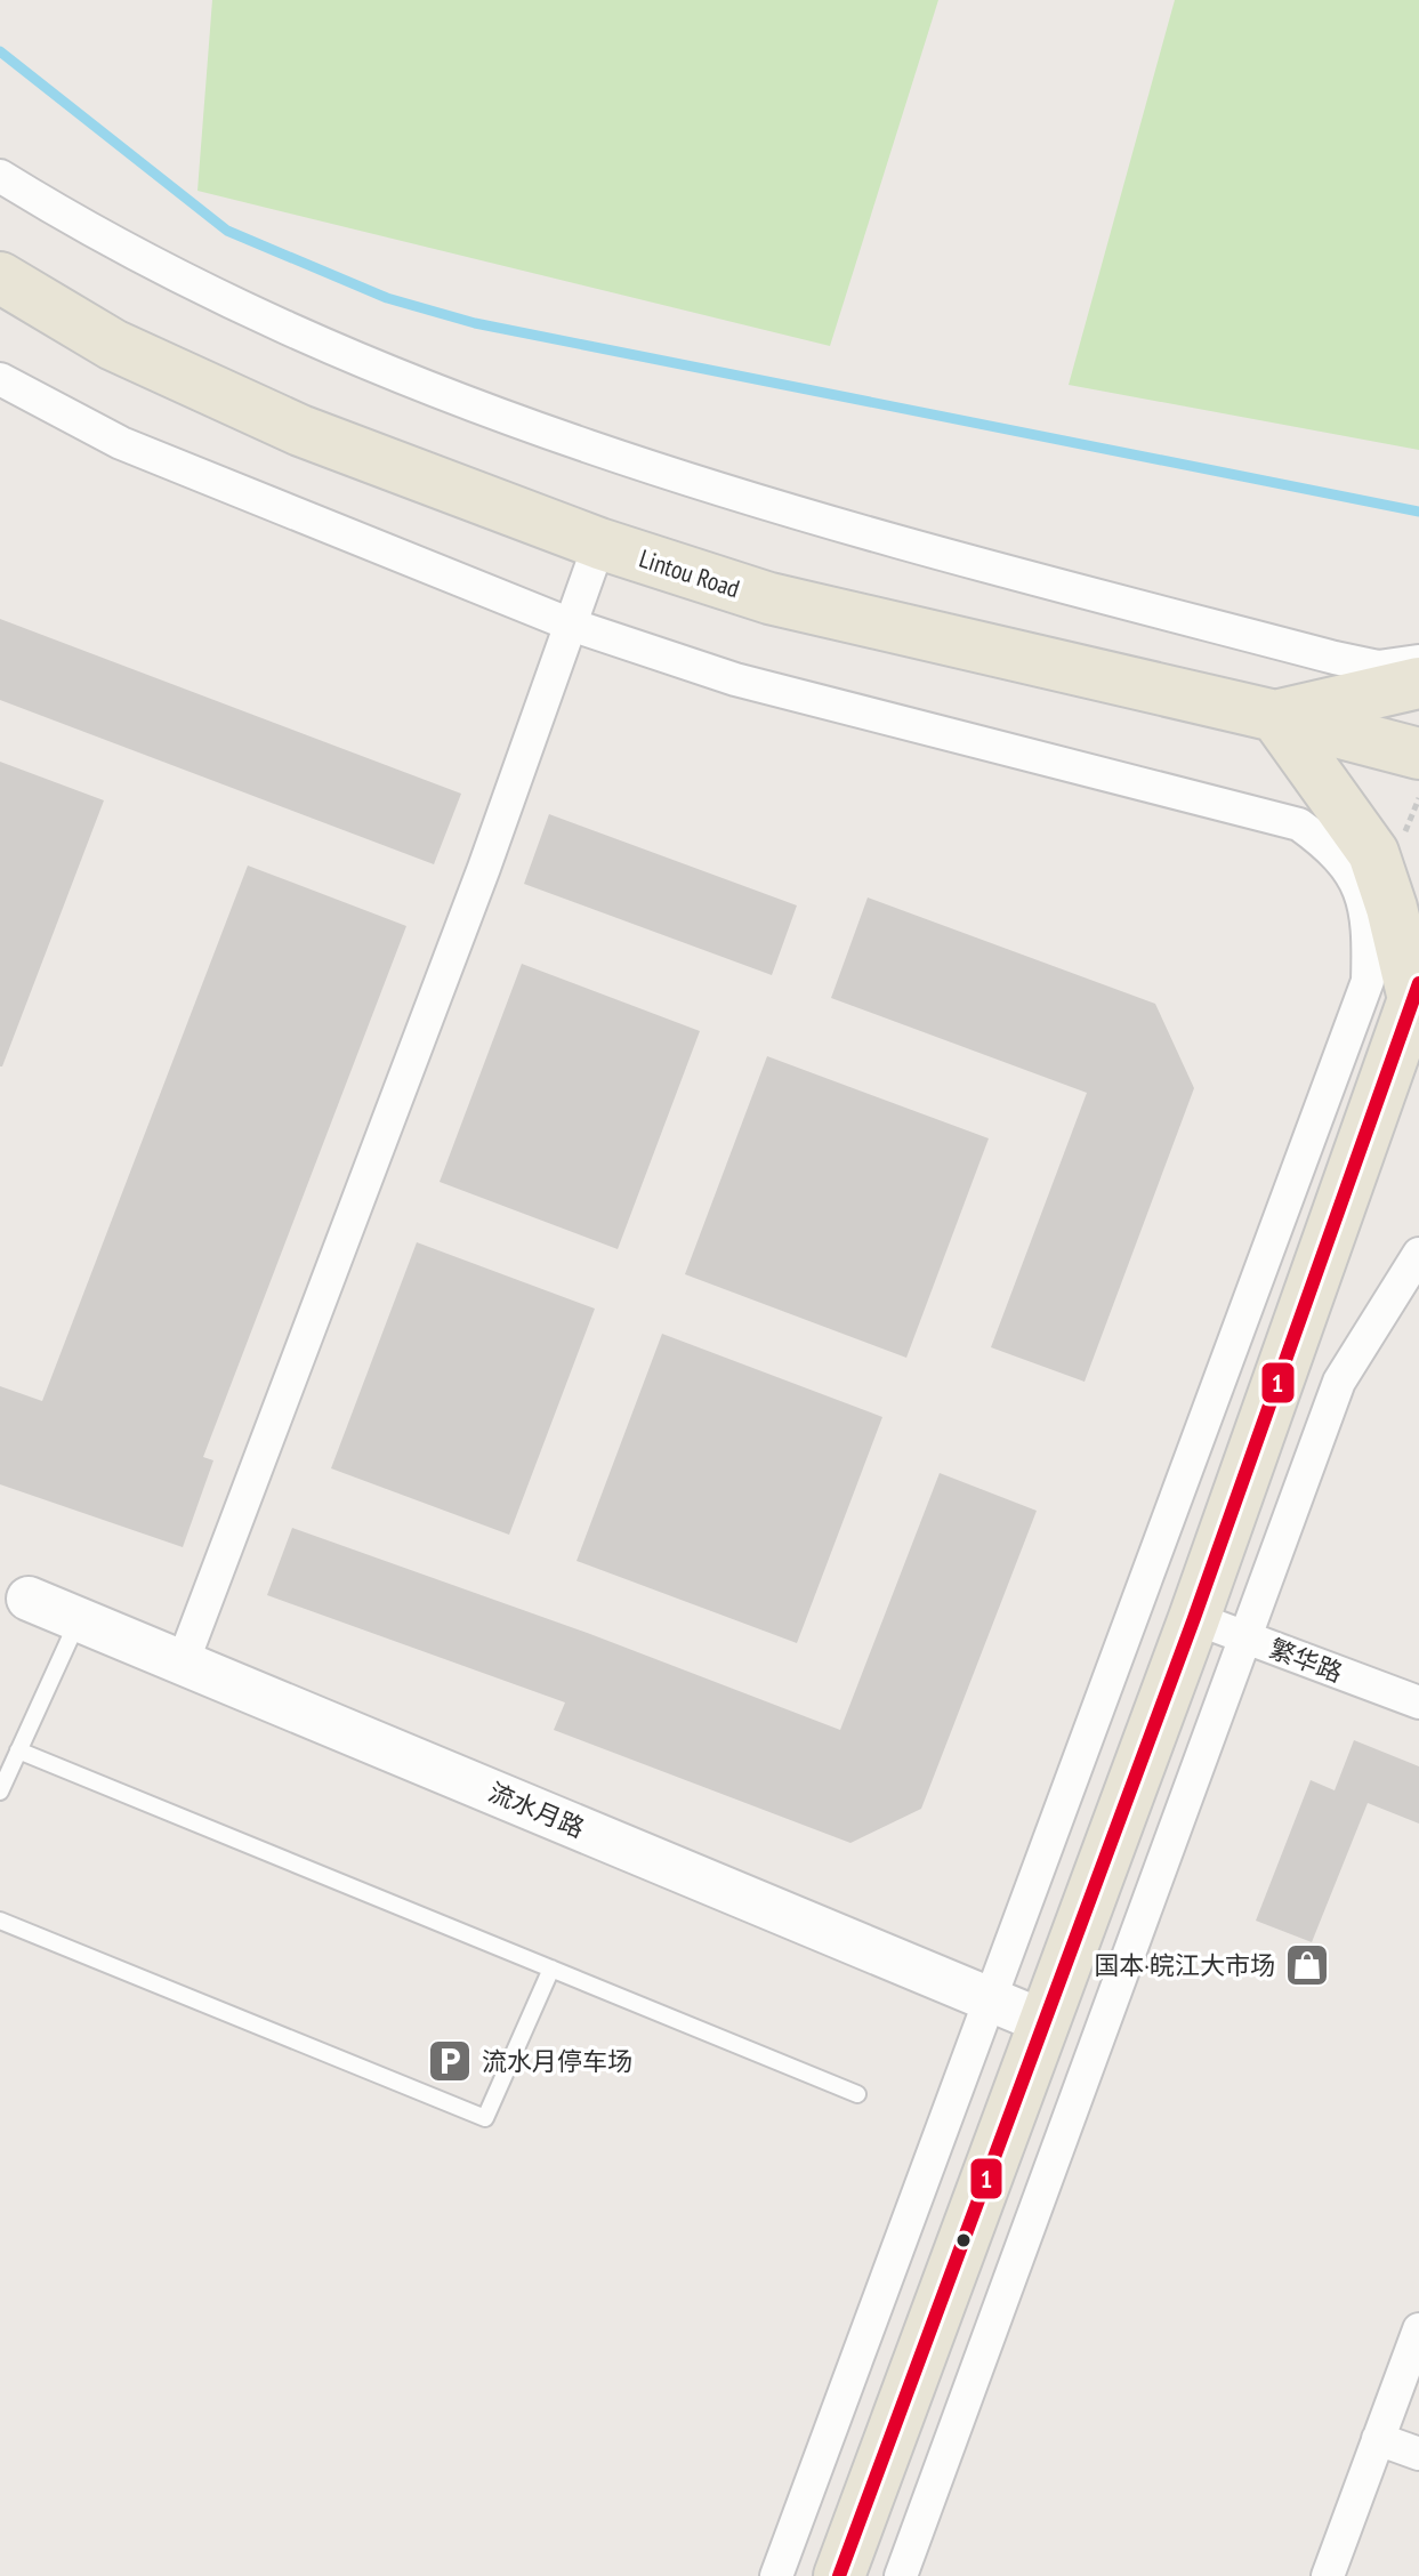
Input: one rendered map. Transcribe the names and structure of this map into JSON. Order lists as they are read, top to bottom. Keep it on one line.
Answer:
{"streets":{"main road":["Lintou Road"],"street":["繁华路","流水月路"]},"places":{"shop":["国本·皖江大市场"],"parking":["流水月停车场"]},"lines":["transit line 1"]}
